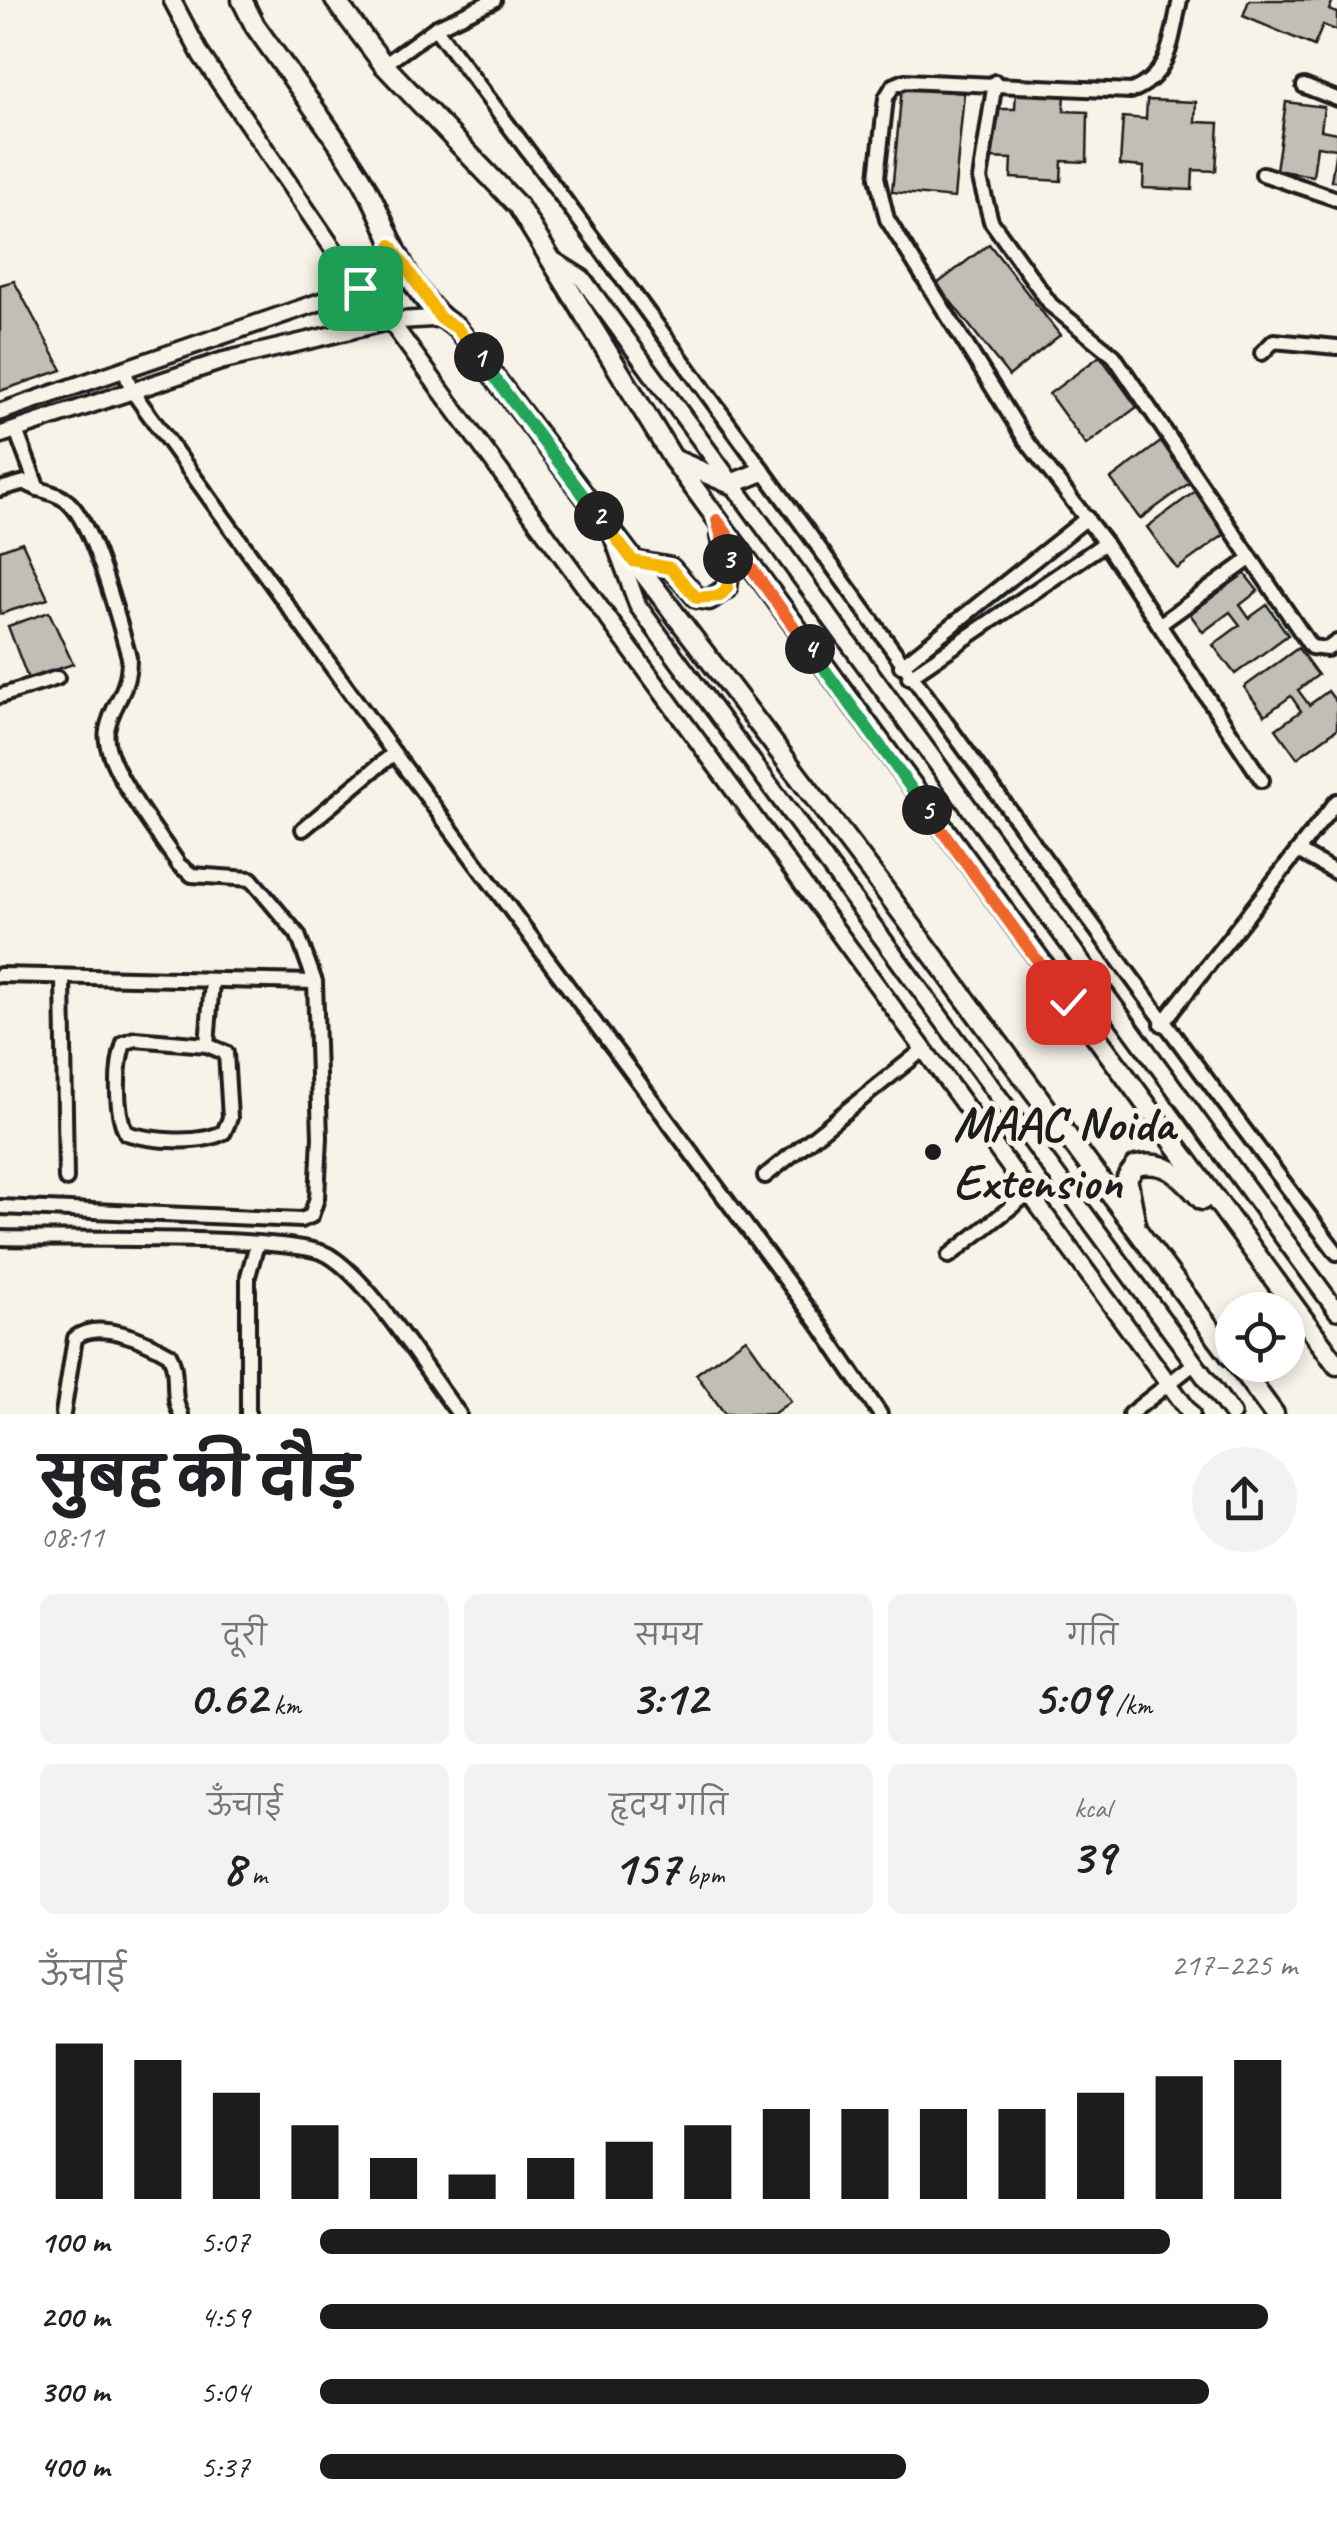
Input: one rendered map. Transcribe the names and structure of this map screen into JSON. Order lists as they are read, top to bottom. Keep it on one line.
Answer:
{"places":["MAAC Noida Extension"],"page":{"pins":["1","2","3","4","5"],"heading":["सुबह की दौड़","08:11"],"stats":[["दूरी","0.62 km"],["समय","3:12"],["गति","5:09 /km"],["ऊँचाई","8 m"],["हृदय गति","157 bpm"],["kcal","39"]],"chart":["ऊँचाई","217–225 m"],"list":[{"name":"100 m","note":"5:07"},{"name":"200 m","note":"4:59"},{"name":"300 m","note":"5:04"},{"name":"400 m","note":"5:37"}]}}
